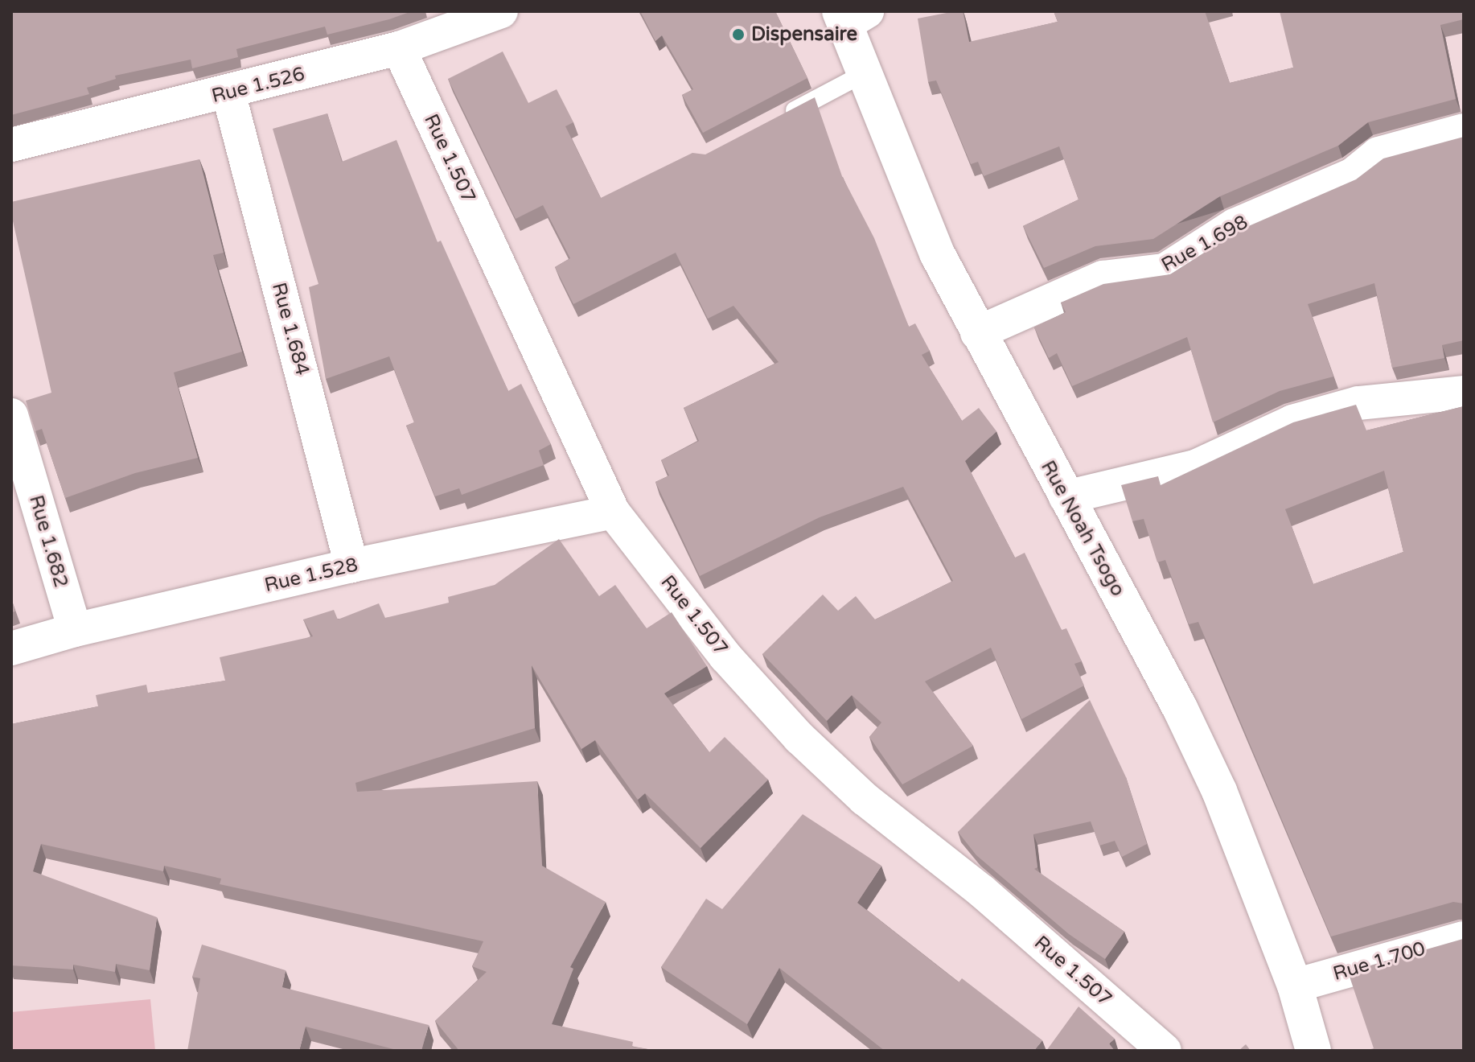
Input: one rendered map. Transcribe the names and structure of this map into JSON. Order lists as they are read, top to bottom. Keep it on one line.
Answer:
{"streets":{"main road":["Rue Noah Tsogo"],"street":["Rue 1.526","Rue 1.507","Rue 1.698","Rue 1.684","Rue 1.682","Rue 1.528","Rue 1.700"]},"crossings":[["Rue 1.526","Rue 1.507"],["Rue 1.526","Rue 1.684"],["Rue 1.507","Rue 1.528"],["Rue 1.698","Rue Noah Tsogo"],["Rue 1.684","Rue 1.528"],["Rue Noah Tsogo","Rue 1.700"],["Rue 1.682","Rue 1.528"]],"places":["Dispensaire"]}
